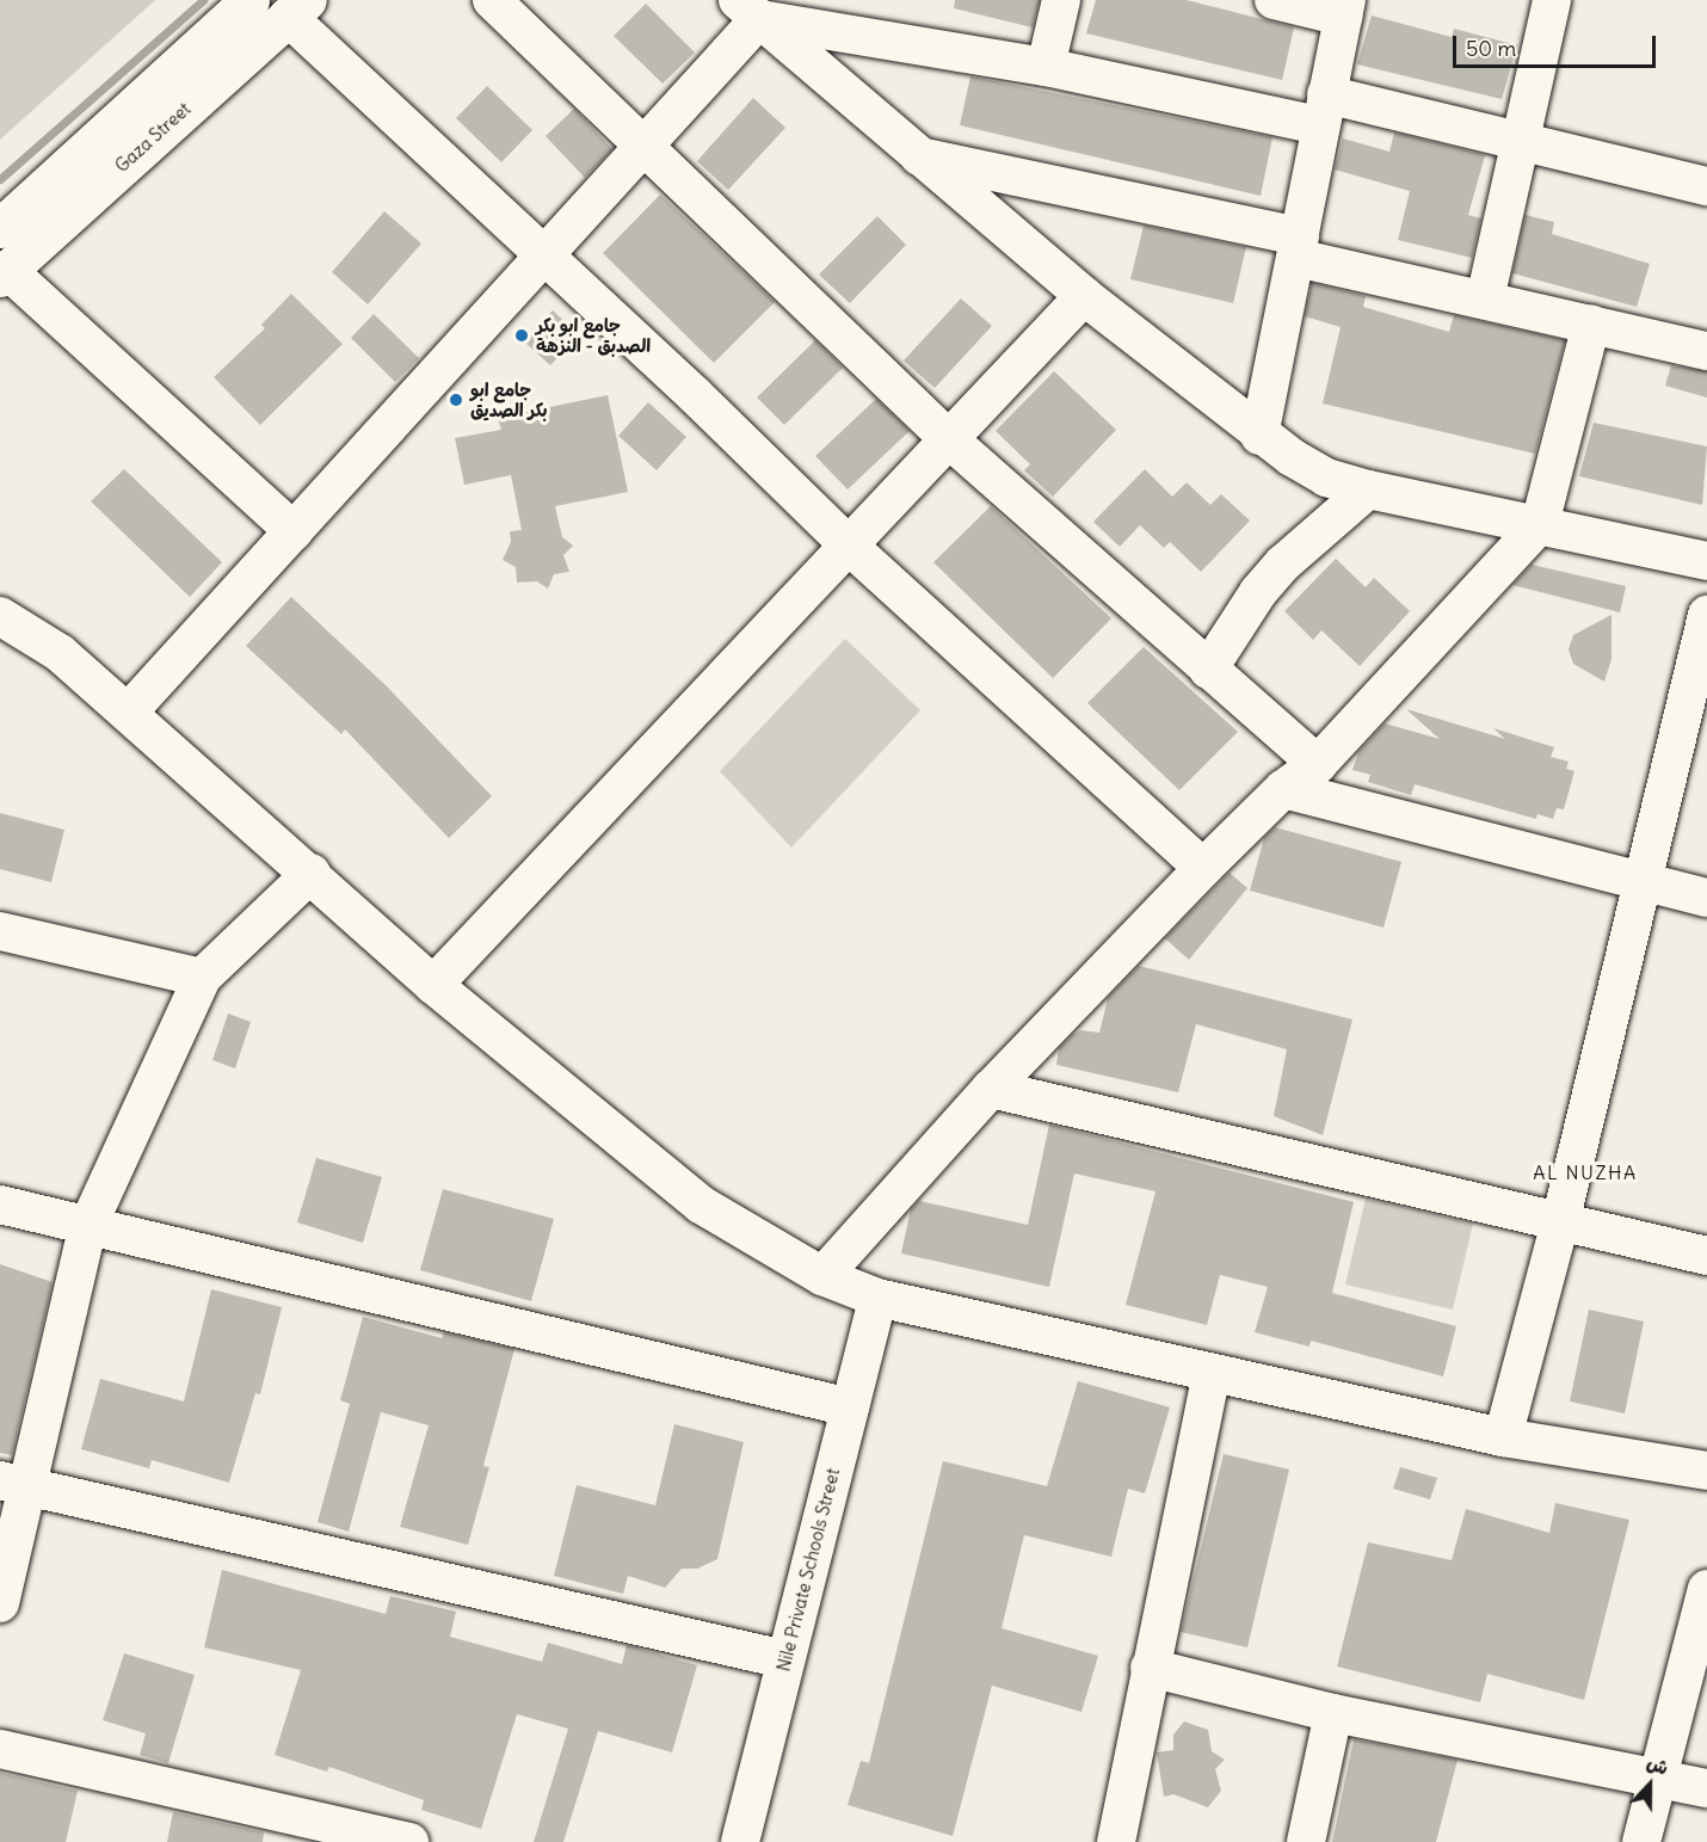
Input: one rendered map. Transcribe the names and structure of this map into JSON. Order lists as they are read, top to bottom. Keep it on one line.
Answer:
{"streets":{"main road":["Gaza Street"],"street":["Nile Private Schools Street"]},"districts":["AL NUZHA"],"places":["جامع ابو بكر الصدبق - النزهة","جامع ابو بكر الصديق"],"scale_bar":"50 m","north":"top"}
